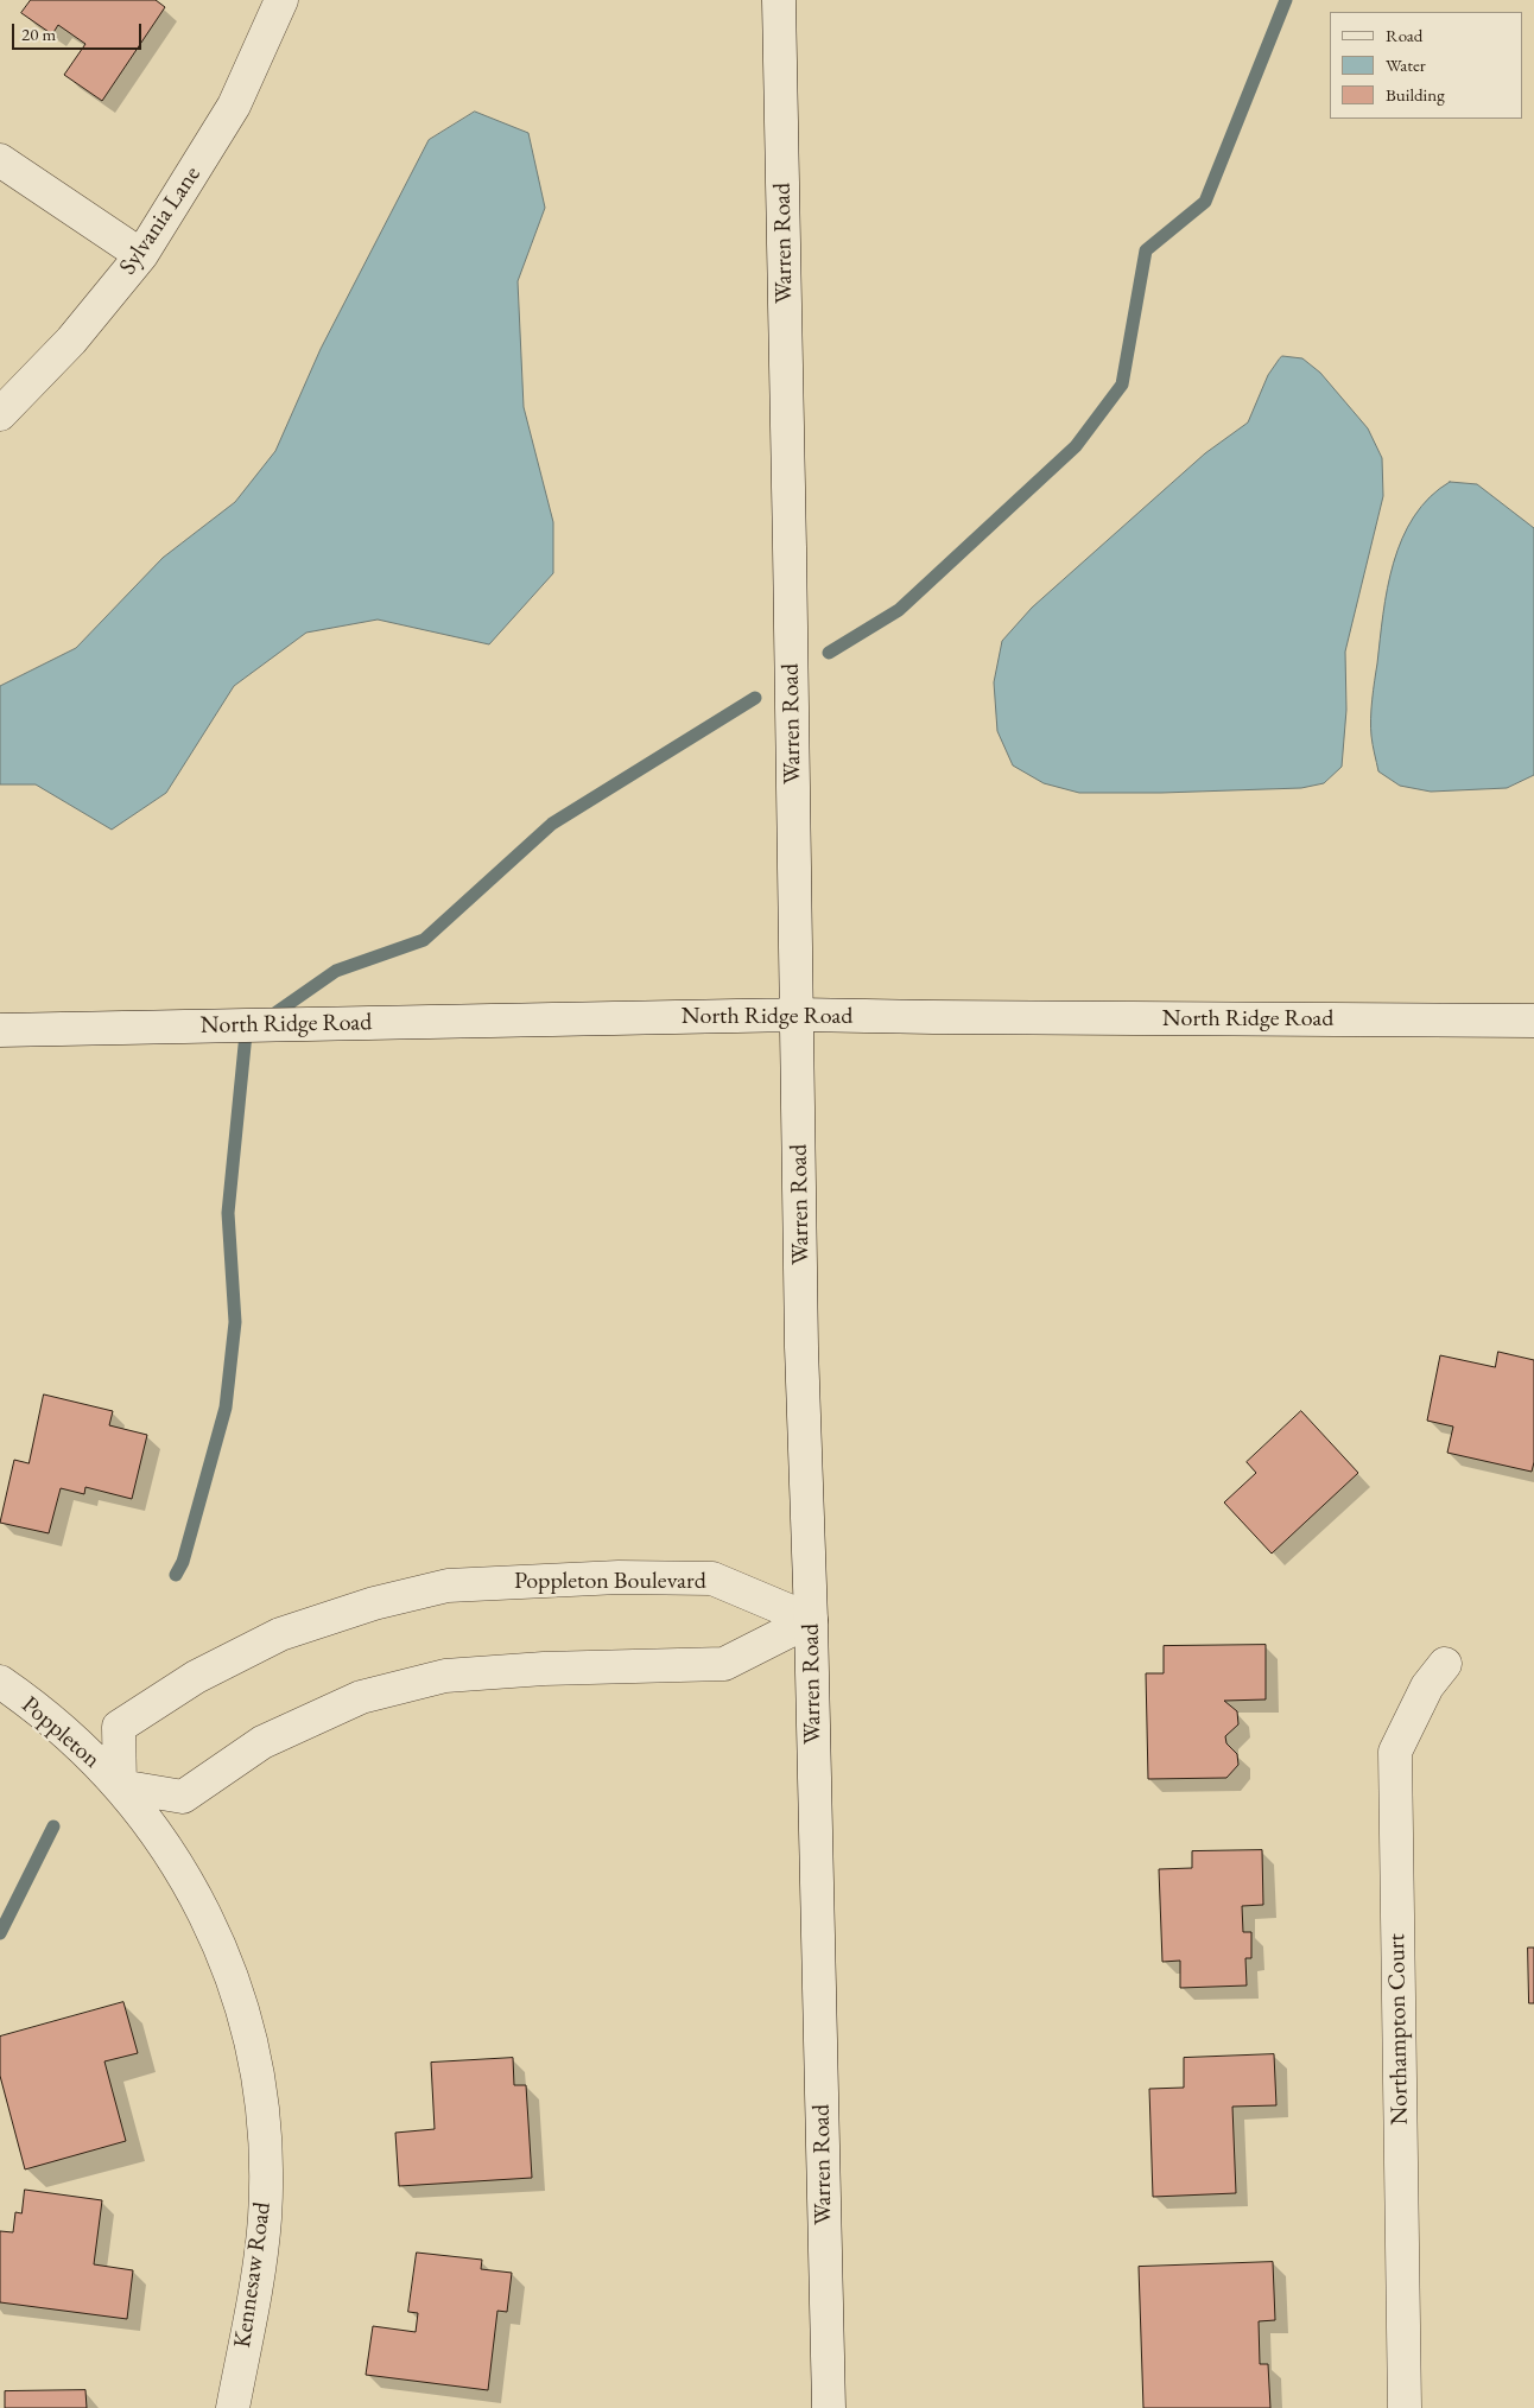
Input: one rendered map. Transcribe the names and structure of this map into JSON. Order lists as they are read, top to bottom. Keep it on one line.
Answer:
{"streets":{"street":["Sylvania Lane","Warren Road","North Ridge Road","Poppleton Boulevard","Poppleton","Northampton Court","Kennesaw Road"]},"crossings":[["Warren Road","North Ridge Road"],["Warren Road","Poppleton Boulevard"],["Poppleton Boulevard","Poppleton"],["Poppleton Boulevard","Kennesaw Road"],["Poppleton","Kennesaw Road"]],"legend":["Road","Water","Building"],"scale_bar":"20 m"}
